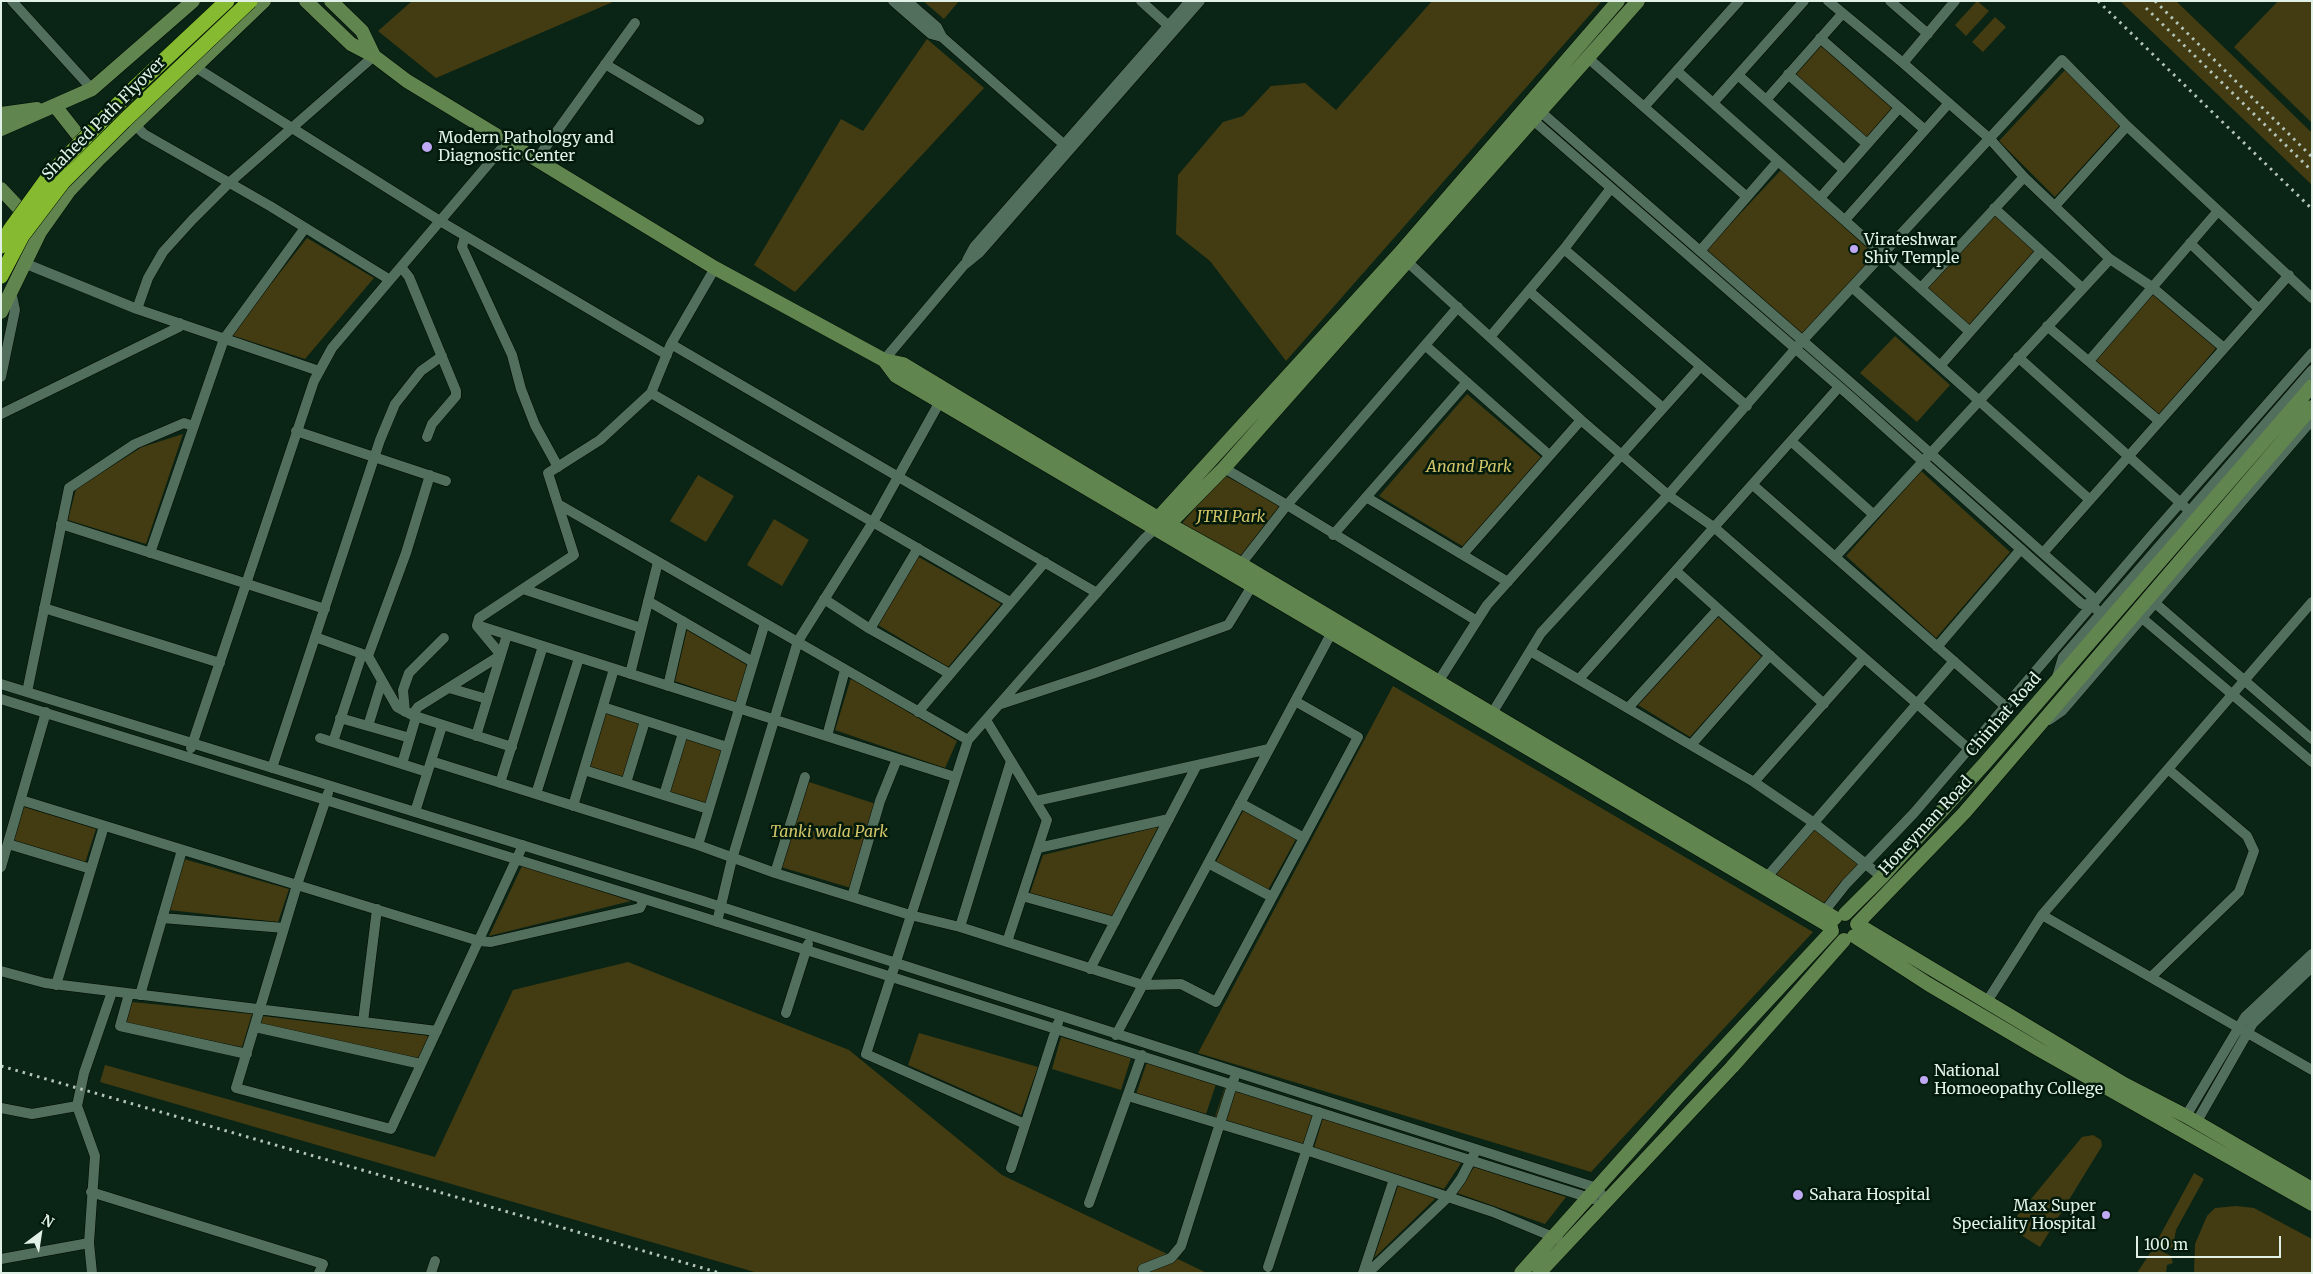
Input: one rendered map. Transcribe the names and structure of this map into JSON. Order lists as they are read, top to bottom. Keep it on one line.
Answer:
{"streets":{"highway":["Shaheed Path Flyover"],"street":["Chinhat Road","Honeyman Road"]},"crossings":[["Chinhat Road","Honeyman Road"]],"parks":["Anand Park","JTRI Park","Tanki wala Park"],"places":["Modern Pathology and Diagnostic Center","Virateshwar Shiv Temple","National Homoeopathy College","Sahara Hospital","Max Super Speciality Hospital"],"scale_bar":"100 m","north":"top right"}
